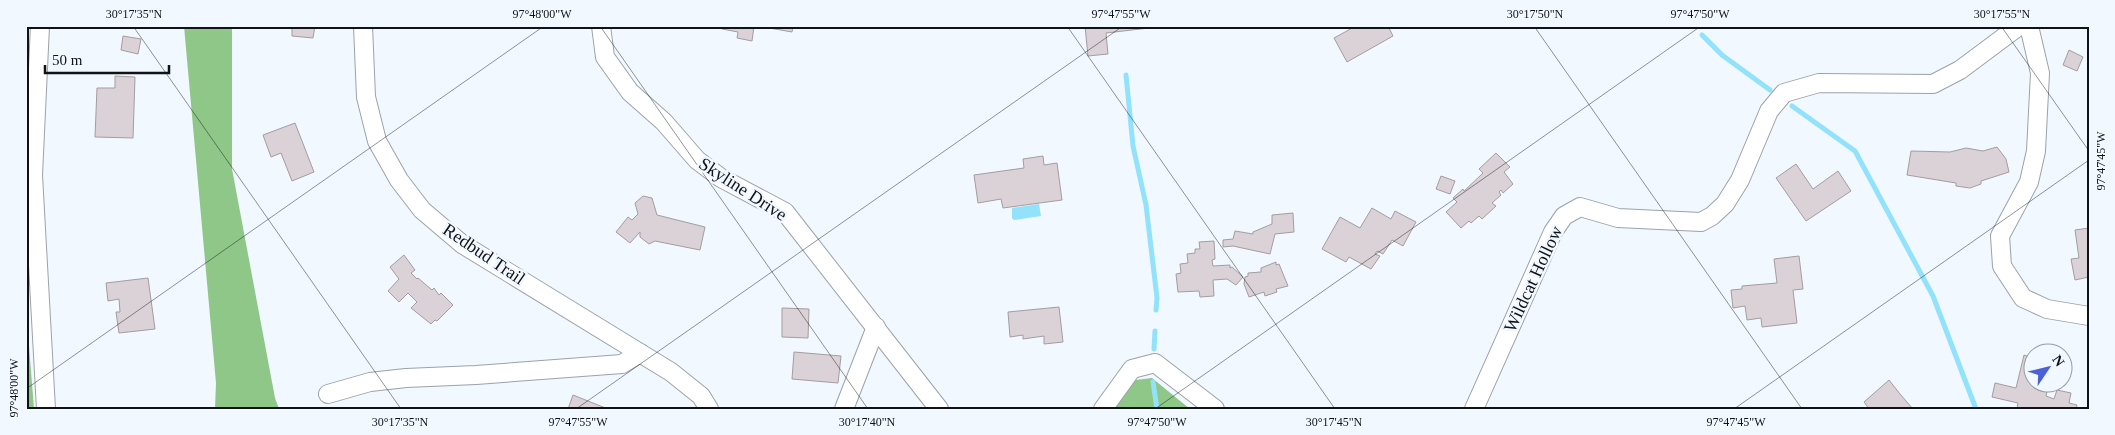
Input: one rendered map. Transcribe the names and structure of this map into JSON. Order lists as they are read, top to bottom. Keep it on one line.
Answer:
{"streets":{"street":["Skyline Drive","Redbud Trail","Wildcat Hollow"]},"scale_bar":"50 m","north":"top right","coordinates":["30°17'35\"N","97°48'00\"W","97°47'55\"W","30°17'50\"N","97°47'50\"W","30°17'55\"N","97°47'45\"W","30°17'40\"N","30°17'45\"N"]}
